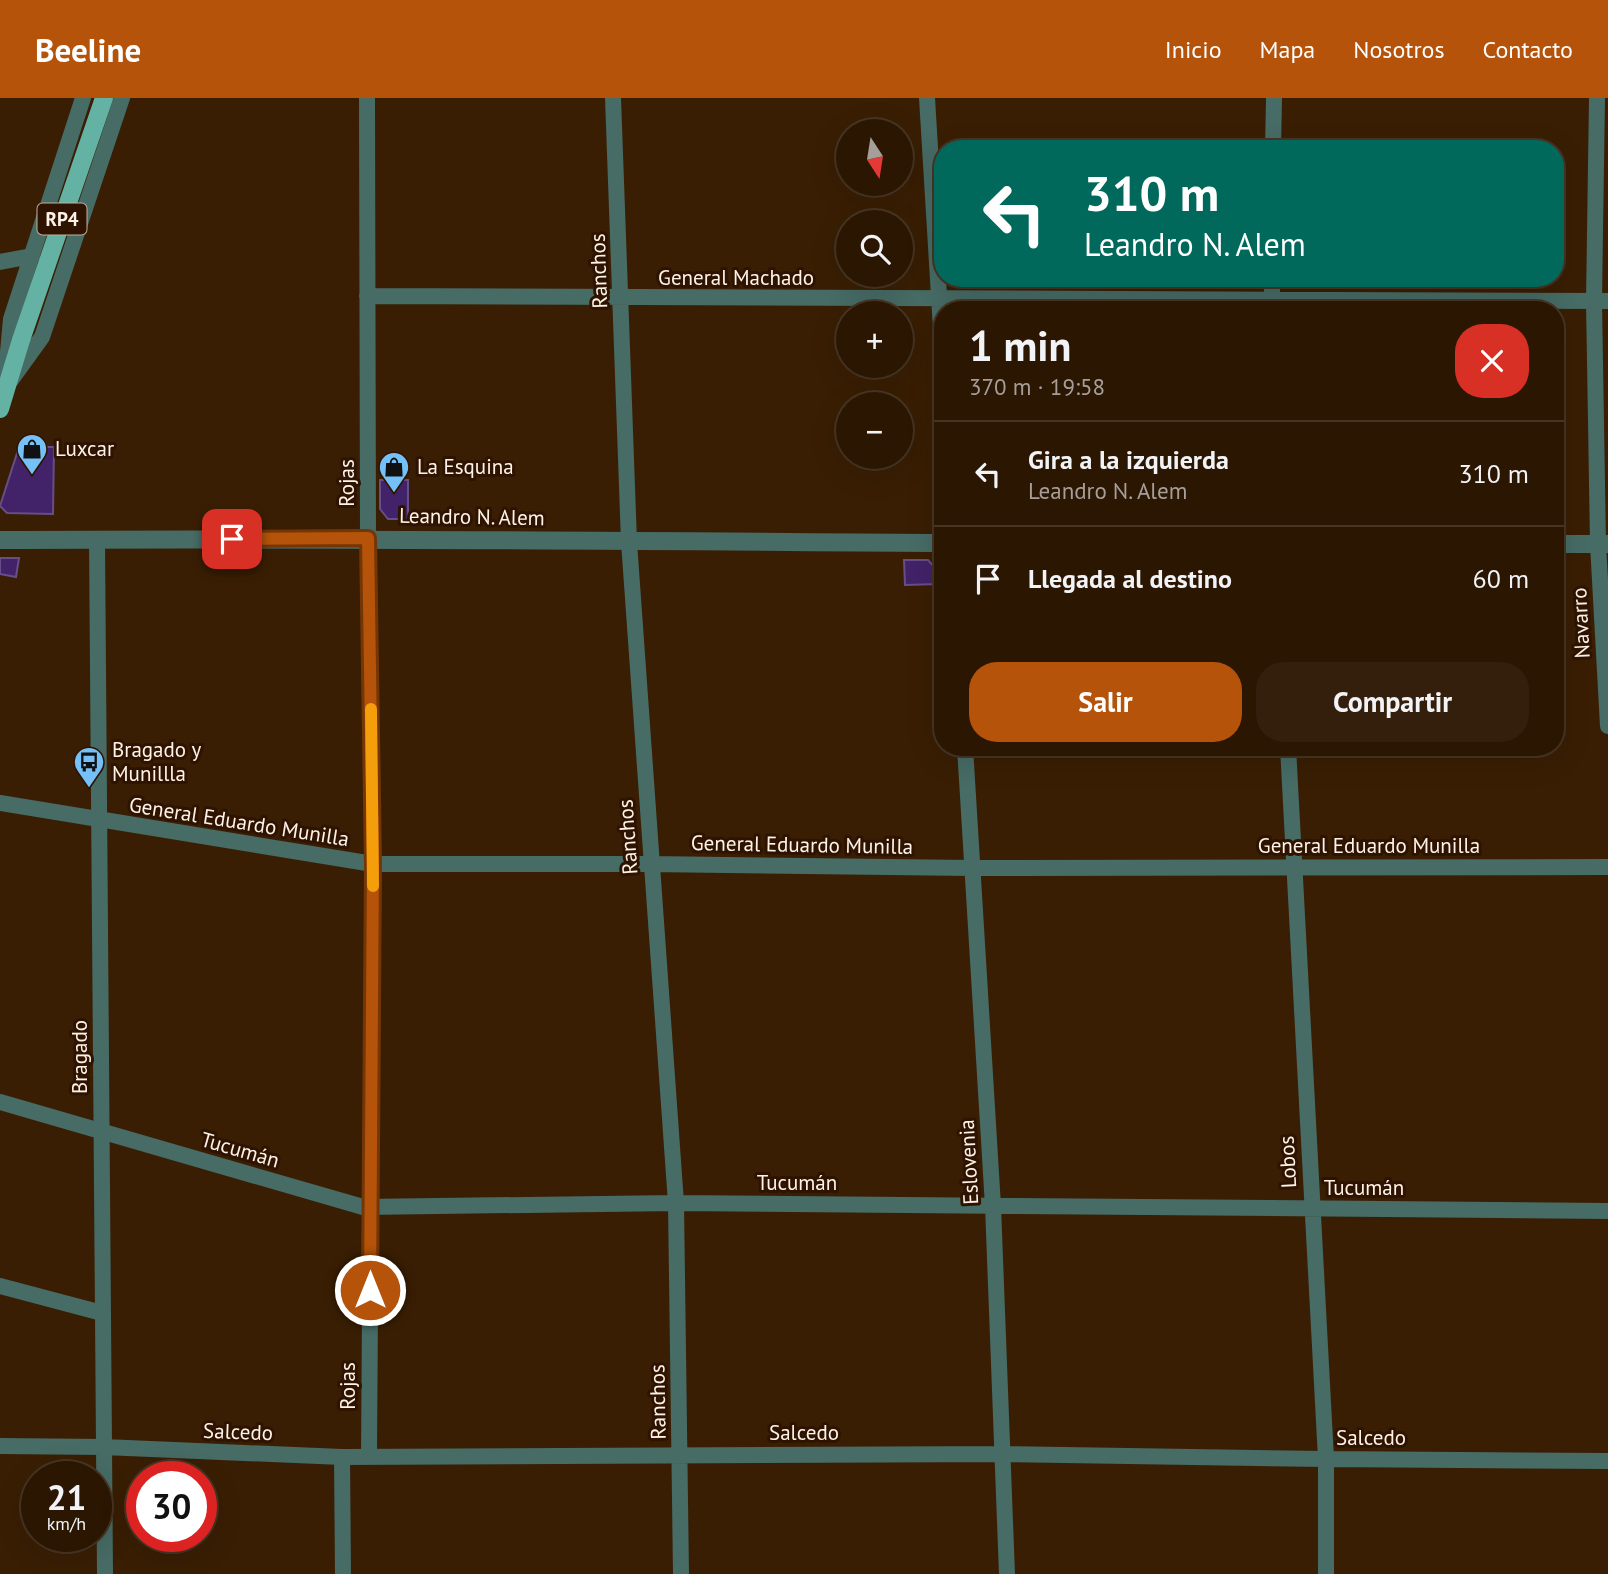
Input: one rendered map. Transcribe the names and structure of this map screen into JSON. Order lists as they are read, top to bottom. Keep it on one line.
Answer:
{"streets":{"main road":["RP4"],"street":["Ranchos","General Machado","Rojas","Leandro N. Alem","Navarro","General Eduardo Munilla","Bragado","Tucumán","Eslovenia","Lobos","Salcedo"]},"crossings":[["Ranchos","General Machado"],["Ranchos","Leandro N. Alem"],["Ranchos","General Eduardo Munilla"],["Ranchos","Tucumán"],["Ranchos","Salcedo"],["General Machado","Rojas"],["General Machado","Navarro"],["Rojas","Leandro N. Alem"],["Rojas","General Eduardo Munilla"],["Rojas","Tucumán"],["Rojas","Salcedo"],["Leandro N. Alem","Bragado"],["General Eduardo Munilla","Bragado"],["General Eduardo Munilla","Eslovenia"],["General Eduardo Munilla","Lobos"],["Bragado","Tucumán"],["Bragado","Salcedo"],["Tucumán","Eslovenia"],["Tucumán","Lobos"],["Eslovenia","Salcedo"],["Lobos","Salcedo"]],"places":{"shop":["Luxcar","La Esquina"],"bus stop":["Bragado y Munillla"]},"north":"bottom","page":{"header":"Beeline","nav":["Inicio","Mapa","Nosotros","Contacto"],"map_buttons":["+","−"],"turn":["310 m","Leandro N. Alem"],"heading":["1 min","370 m · 19:58"],"list":[{"name":"Gira a la izquierda","note":"Leandro N. Alem","value":"310 m"},{"name":"Llegada al destino","value":"60 m"}],"buttons":["Salir","Compartir"],"speed":"21 km/h","limit":"30"}}
